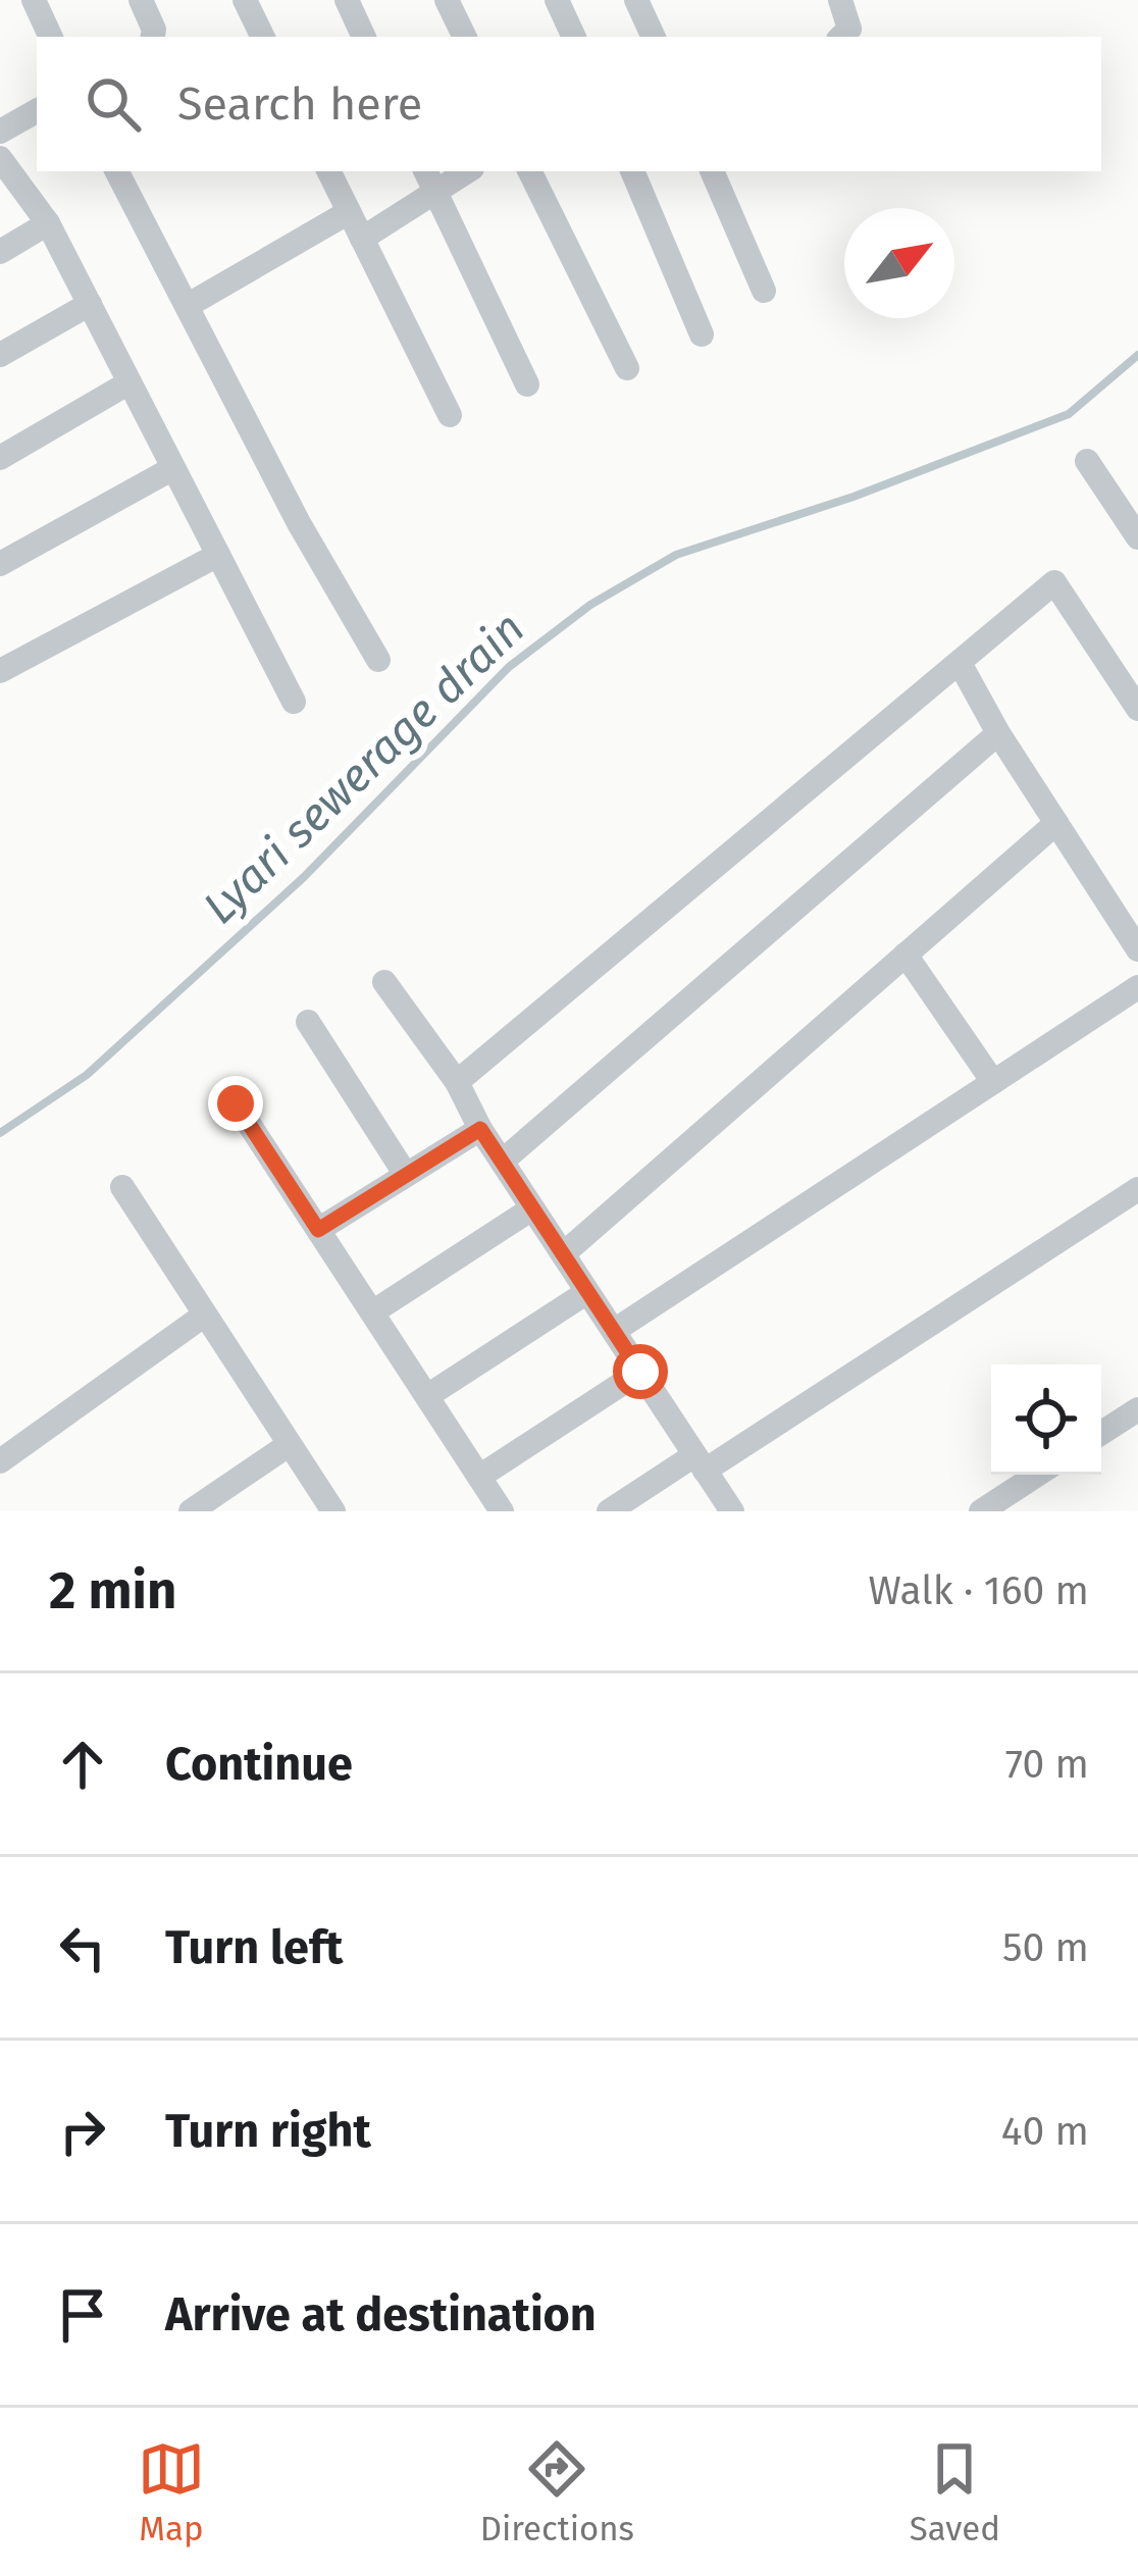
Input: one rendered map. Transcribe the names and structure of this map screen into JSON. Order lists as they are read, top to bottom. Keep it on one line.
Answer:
{"water":["Lyari sewerage drain"],"north":"top right","page":{"search":"Search here","heading":["2 min","Walk · 160 m"],"list":[["Continue","70 m"],["Turn left","50 m"],["Turn right","40 m"],"Arrive at destination"],"nav":["Map","Directions","Saved"]}}
